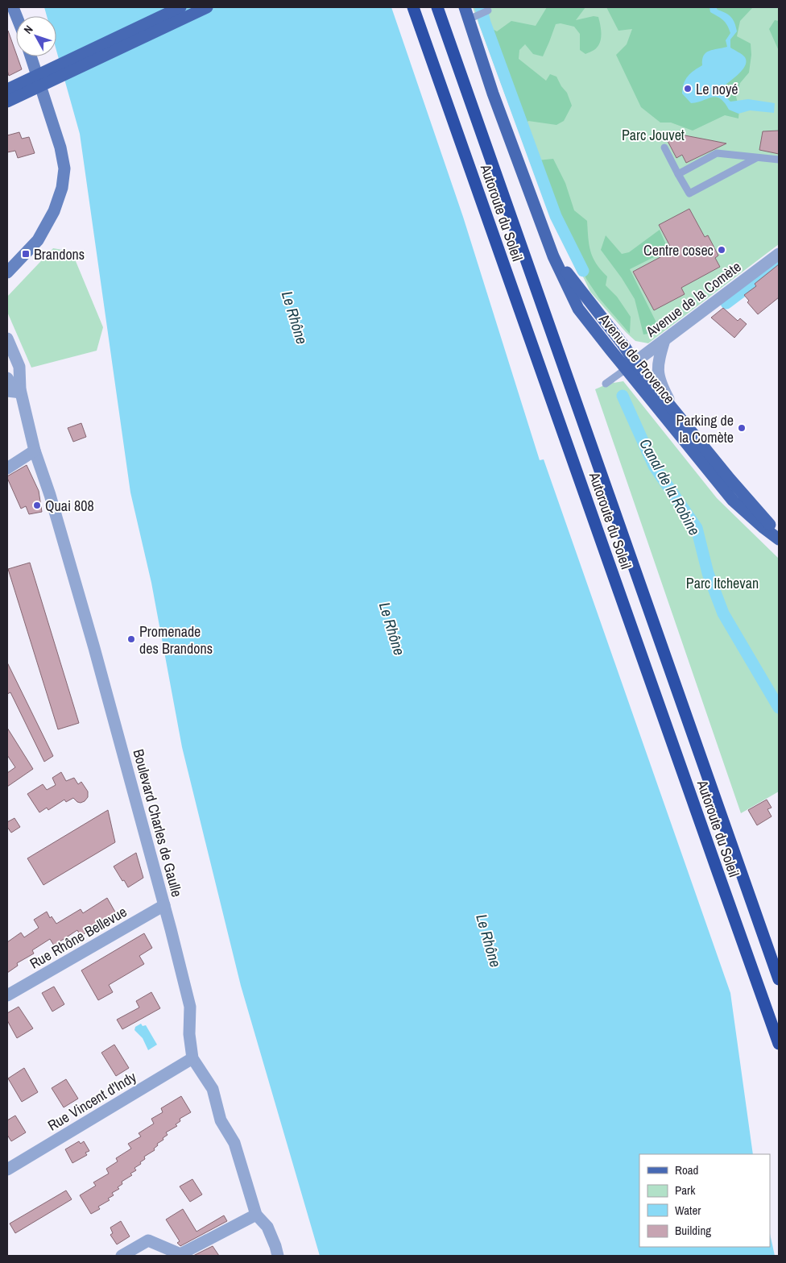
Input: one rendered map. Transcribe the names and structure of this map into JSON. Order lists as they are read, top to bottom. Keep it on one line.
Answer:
{"streets":{"highway":["Autoroute du Soleil"],"main road":["Avenue de Provence"],"street":["Avenue de la Comète","Boulevard Charles de Gaulle","Rue Rhône Bellevue","Rue Vincent d'Indy"]},"crossings":[["Avenue de la Comète","Avenue de Provence"],["Boulevard Charles de Gaulle","Rue Rhône Bellevue"],["Boulevard Charles de Gaulle","Rue Vincent d'Indy"]],"water":["Le Rhône","Canal de la Robine"],"parks":["Parc Jouvet","Parc Itchevan"],"places":{"other":["Le noyé","Centre cosec","Parking de la Comète","Quai 808","Promenade des Brandons"],"transit":["Brandons"]},"legend":["Road","Park","Water","Building"],"north":"top left"}
